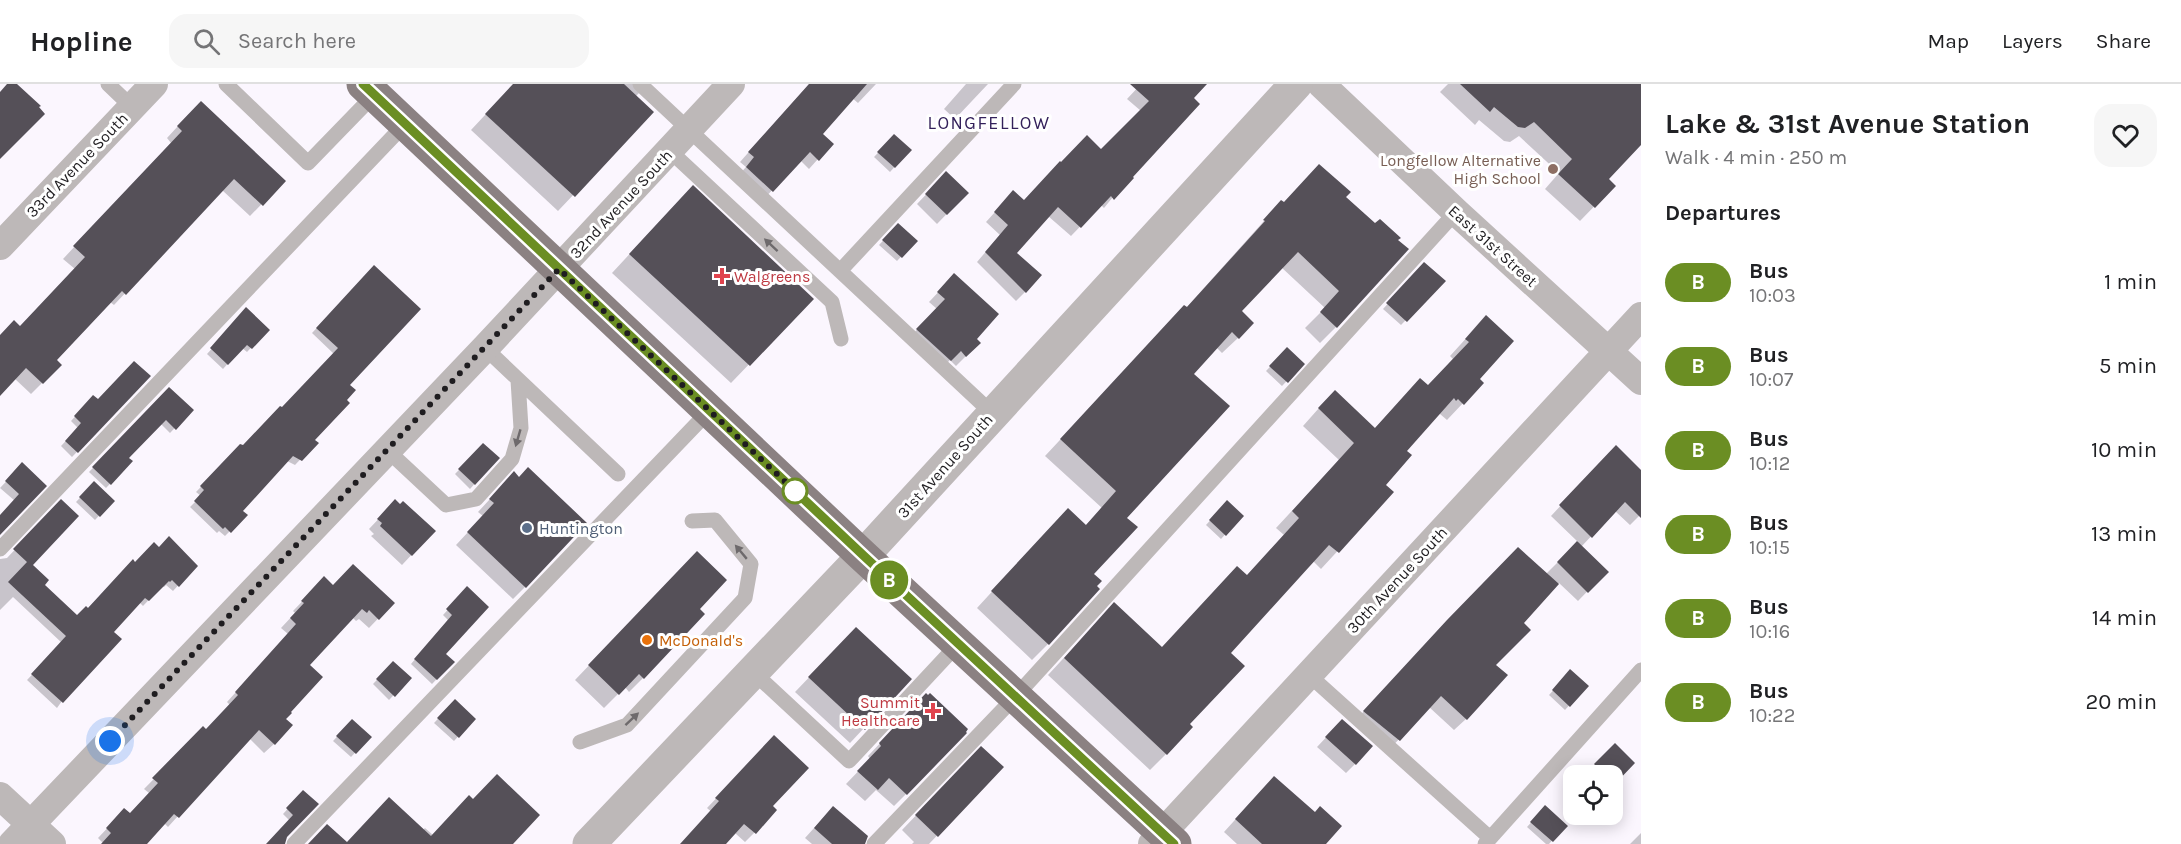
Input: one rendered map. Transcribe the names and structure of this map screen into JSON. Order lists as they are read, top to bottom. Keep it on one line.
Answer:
{"streets":{"street":["33rd Avenue South","32nd Avenue South","East 31st Street","31st Avenue South","30th Avenue South"]},"crossings":[["East 31st Street","30th Avenue South"]],"districts":["LONGFELLOW"],"places":{"other":["Longfellow Alternative High School","Huntington","McDonald's"],"health":["Walgreens","Summit Healthcare"]},"lines":["bus line B"],"page":{"header":"Hopline","search":"Search here","nav":["Map","Layers","Share"],"on_map":"B","heading":[["Lake & 31st Avenue Station","Walk · 4 min · 250 m"],"Departures"],"list":[{"mark":"B","name":"Bus","note":"10:03","value":"1 min"},{"mark":"B","name":"Bus","note":"10:07","value":"5 min"},{"mark":"B","name":"Bus","note":"10:12","value":"10 min"},{"mark":"B","name":"Bus","note":"10:15","value":"13 min"},{"mark":"B","name":"Bus","note":"10:16","value":"14 min"},{"mark":"B","name":"Bus","note":"10:22","value":"20 min"}]}}
